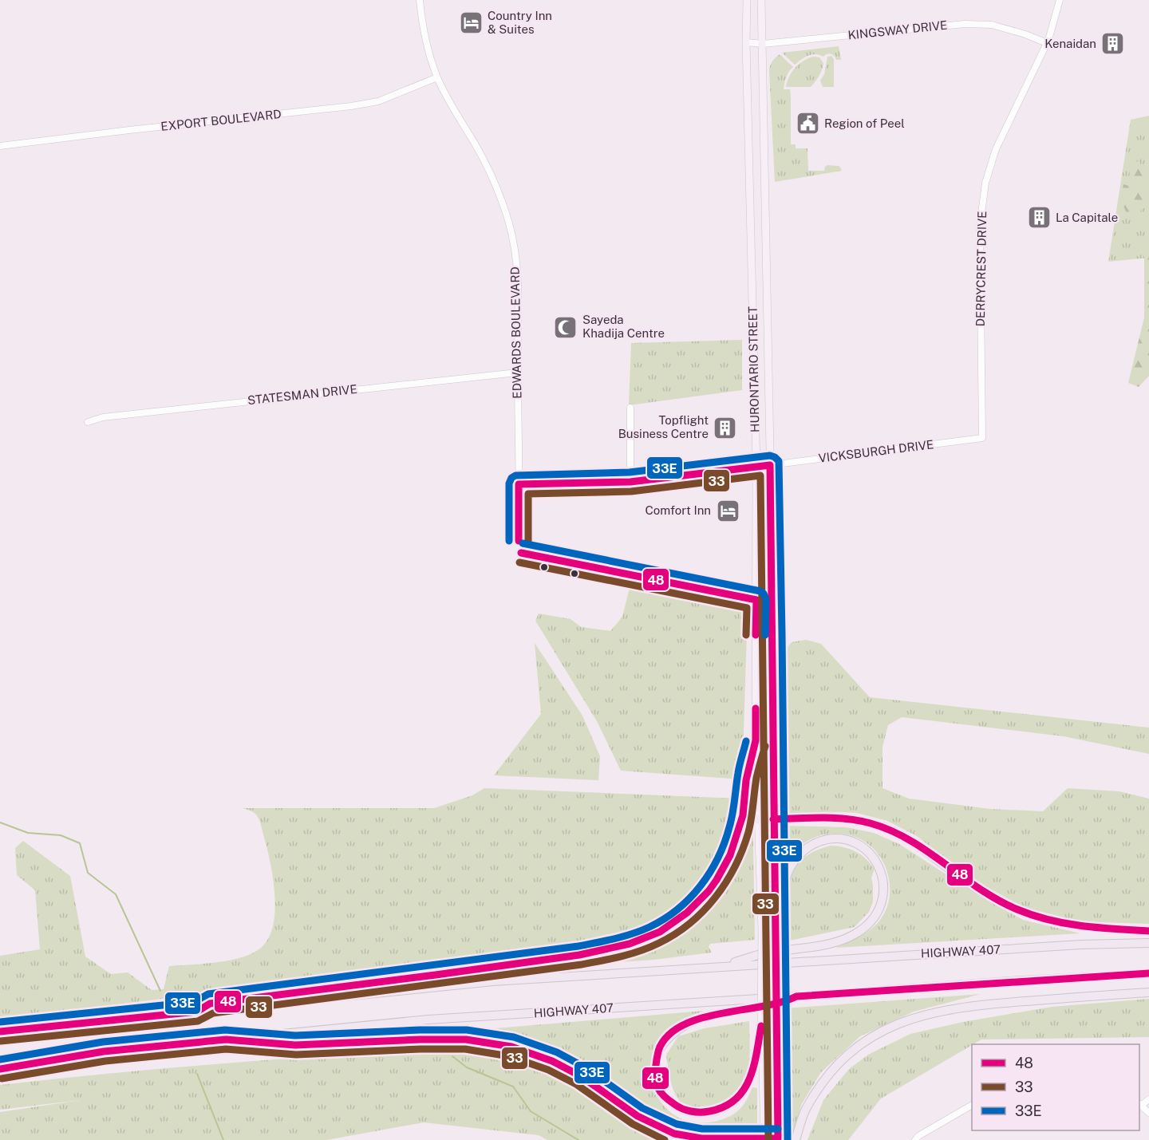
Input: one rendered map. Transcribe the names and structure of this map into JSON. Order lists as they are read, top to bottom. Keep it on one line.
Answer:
{"streets":{"highway":["HIGHWAY 407"],"main road":["HURONTARIO STREET"],"street":["KINGSWAY DRIVE","EXPORT BOULEVARD","DERRYCREST DRIVE","EDWARDS BOULEVARD","STATESMAN DRIVE","VICKSBURGH DRIVE"]},"crossings":[["KINGSWAY DRIVE","DERRYCREST DRIVE"],["KINGSWAY DRIVE","HURONTARIO STREET"],["EXPORT BOULEVARD","EDWARDS BOULEVARD"],["DERRYCREST DRIVE","VICKSBURGH DRIVE"],["EDWARDS BOULEVARD","STATESMAN DRIVE"],["EDWARDS BOULEVARD","VICKSBURGH DRIVE"],["HURONTARIO STREET","VICKSBURGH DRIVE"]],"places":{"hotel":["Country Inn & Suites","Comfort Inn"],"building":["Kenaidan","La Capitale","Topflight Business Centre"],"public building":["Region of Peel"],"mosque":["Sayeda Khadija Centre"]},"lines":["transit line 33E","transit line 48","transit line 33"],"legend":["48","33","33E"]}
